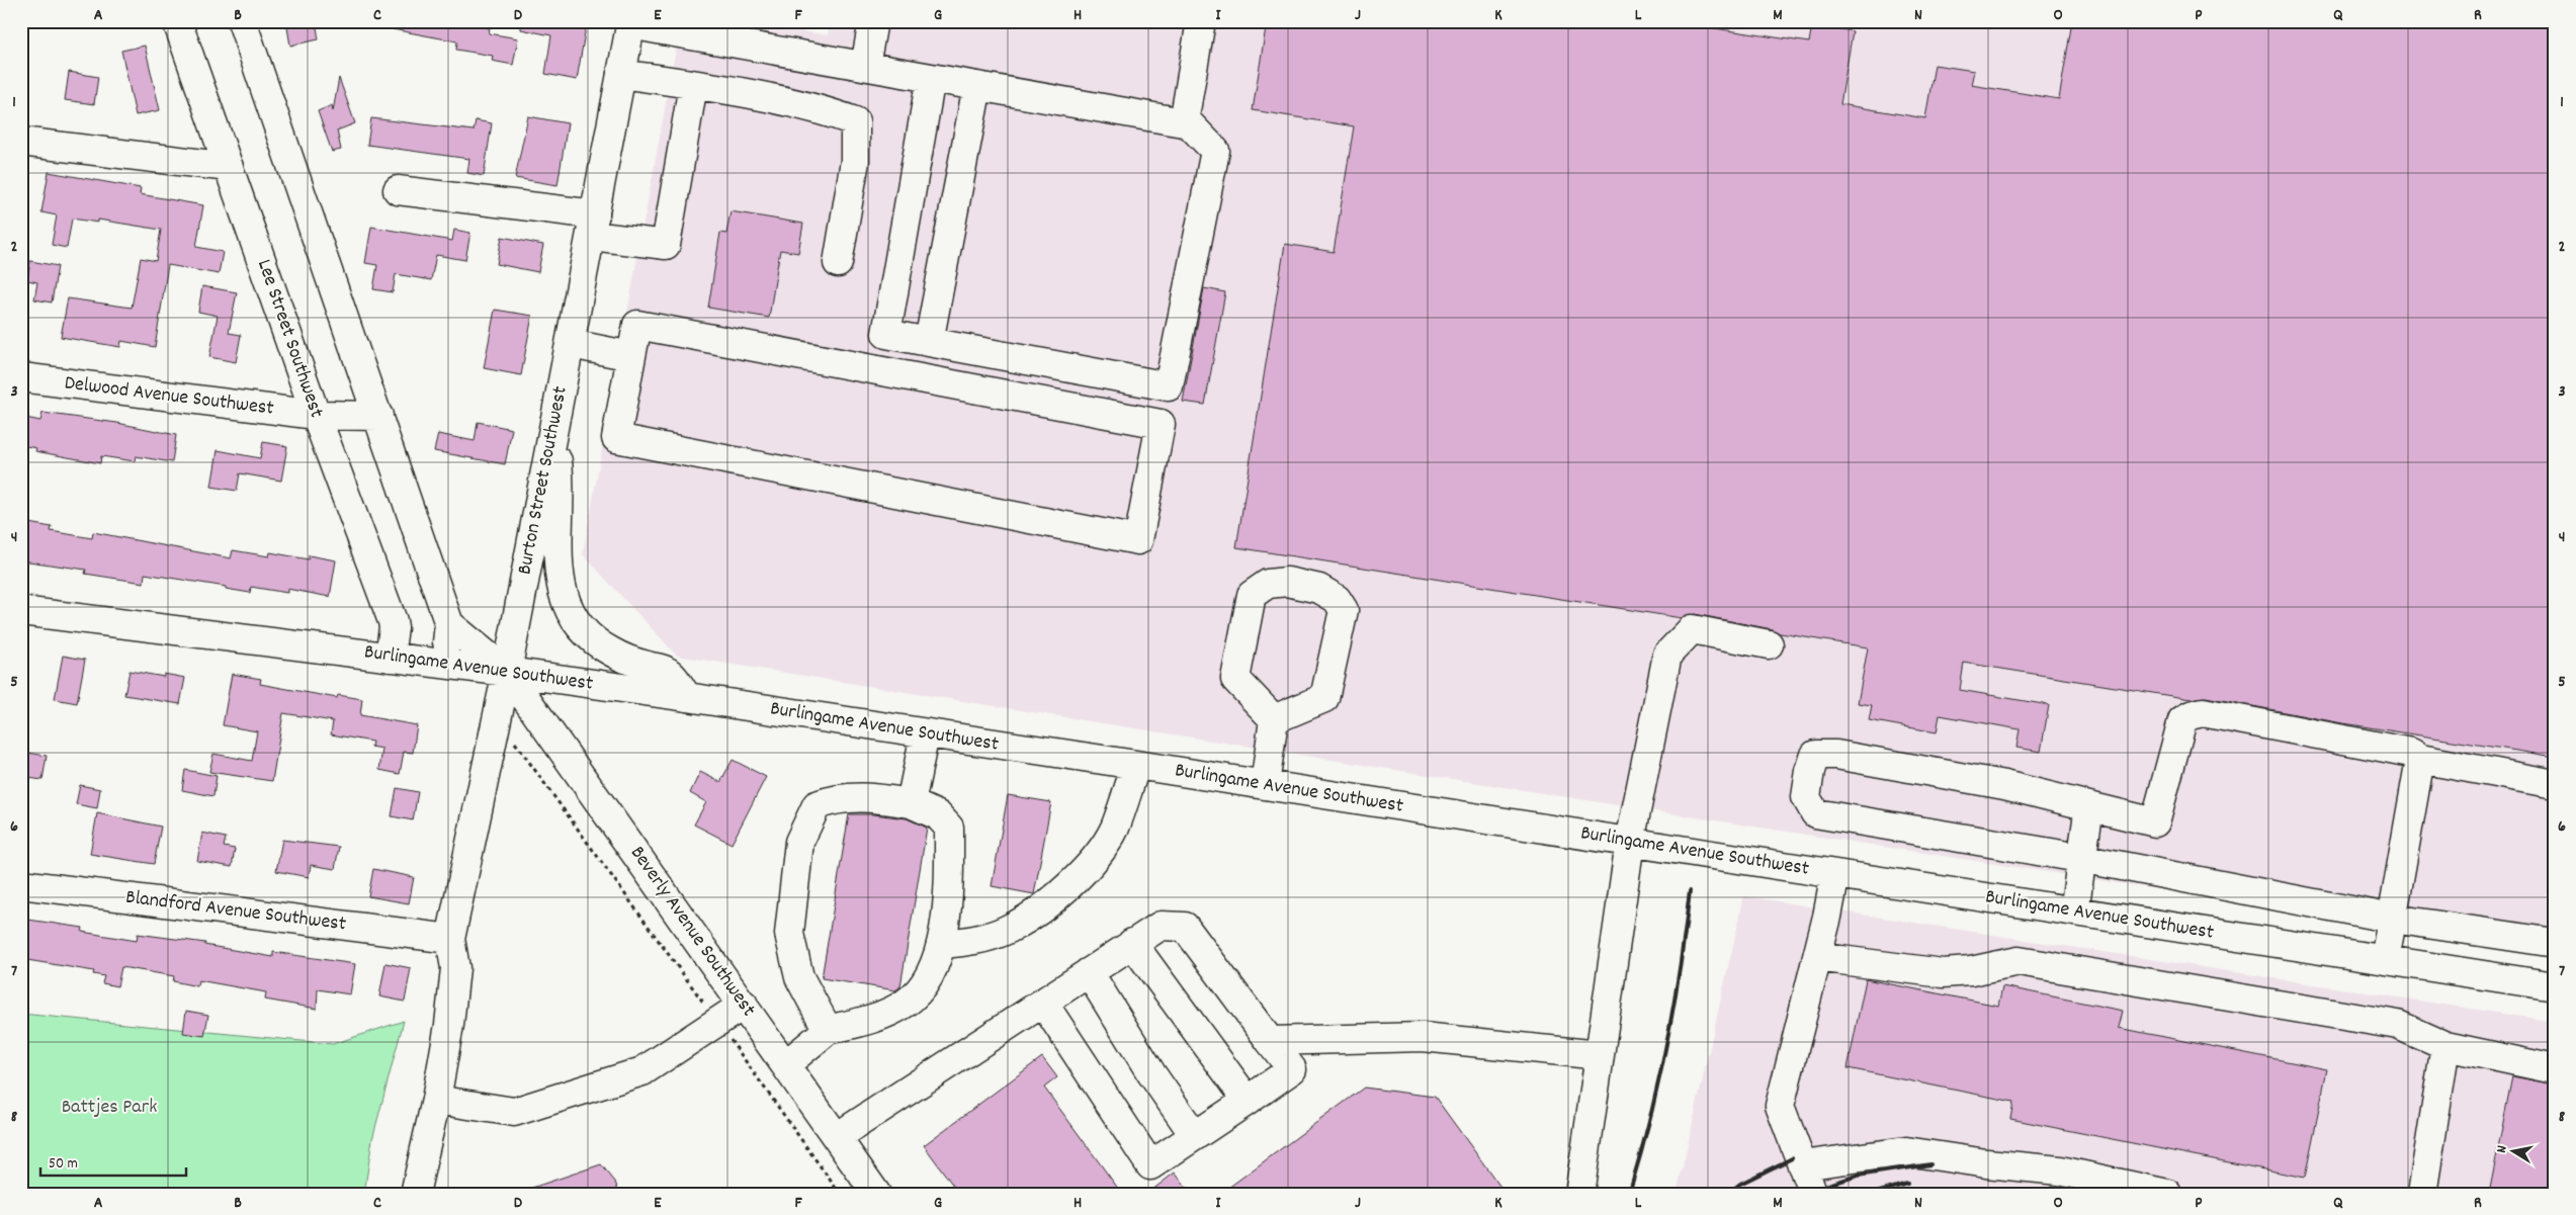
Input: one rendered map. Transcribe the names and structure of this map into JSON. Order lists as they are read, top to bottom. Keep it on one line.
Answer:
{"streets":{"street":["Lee Street Southwest","Delwood Avenue Southwest","Burton Street Southwest","Burlingame Avenue Southwest","Blandford Avenue Southwest","Beverly Avenue Southwest"]},"crossings":[["Lee Street Southwest","Delwood Avenue Southwest"],["Lee Street Southwest","Burlingame Avenue Southwest"],["Burton Street Southwest","Burlingame Avenue Southwest"],["Burton Street Southwest","Blandford Avenue Southwest"],["Burton Street Southwest","Beverly Avenue Southwest"],["Burlingame Avenue Southwest","Beverly Avenue Southwest"]],"parks":["Battjes Park"],"scale_bar":"50 m","north":"left","grid":{"columns":["A","B","C","D","E","F","G","H","I","J","K","L","M","N","O","P","Q","R"],"rows":["1","2","3","4","5","6","7","8"]}}
